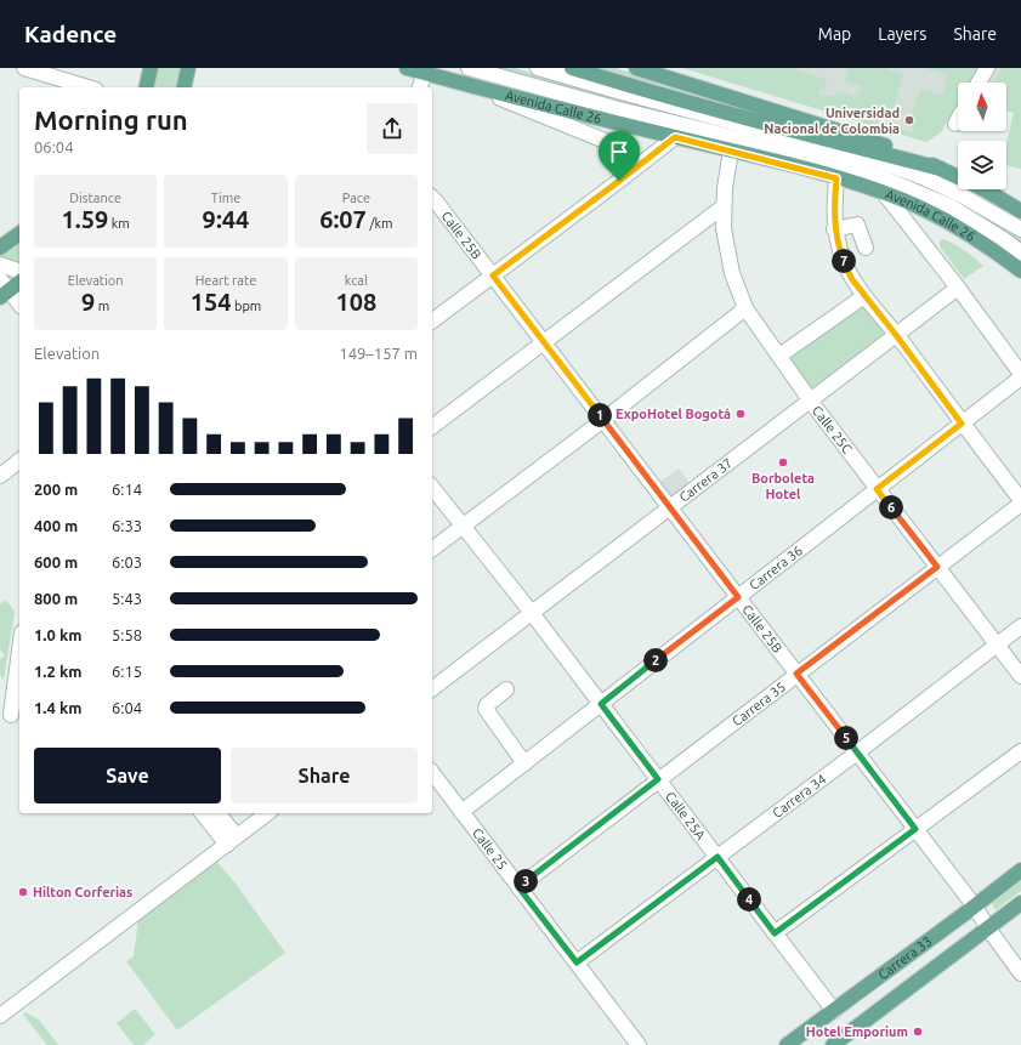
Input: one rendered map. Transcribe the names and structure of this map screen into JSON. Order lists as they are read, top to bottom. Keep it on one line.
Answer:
{"streets":{"main road":["Avenida Calle 26","Carrera 33"],"street":["Calle 25B","Calle 25C","Carrera 37","Carrera 36","Carrera 35","Carrera 34","Calle 25A","Calle 25"]},"crossings":[["Avenida Calle 26","Calle 25C"],["Calle 25B","Carrera 37"],["Calle 25B","Carrera 36"],["Calle 25B","Carrera 35"],["Calle 25B","Carrera 34"],["Calle 25B","Carrera 33"],["Calle 25C","Carrera 37"],["Calle 25C","Carrera 36"],["Calle 25C","Carrera 35"],["Calle 25C","Carrera 34"],["Carrera 37","Calle 25A"],["Carrera 36","Calle 25A"],["Carrera 36","Calle 25"],["Carrera 35","Calle 25A"],["Carrera 35","Calle 25"],["Carrera 34","Calle 25A"],["Carrera 34","Calle 25"],["Calle 25A","Carrera 33"]],"places":["Universidad Nacional de Colombia","ExpoHotel Bogotá","Borboleta Hotel","Hilton Corferias","Hotel Emporium"],"north":"top","page":{"header":"Kadence","nav":["Map","Layers","Share"],"heading":["Morning run","06:04"],"stats":[["Distance","1.59 km"],["Time","9:44"],["Pace","6:07 /km"],["Elevation","9 m"],["Heart rate","154 bpm"],["kcal","108"]],"pins":["7","1","6","2","5","3","4"],"chart":["Elevation","149–157 m"],"list":[{"name":"200 m","note":"6:14"},{"name":"400 m","note":"6:33"},{"name":"600 m","note":"6:03"},{"name":"800 m","note":"5:43"},{"name":"1.0 km","note":"5:58"},{"name":"1.2 km","note":"6:15"},{"name":"1.4 km","note":"6:04"}],"buttons":["Save","Share"]}}
